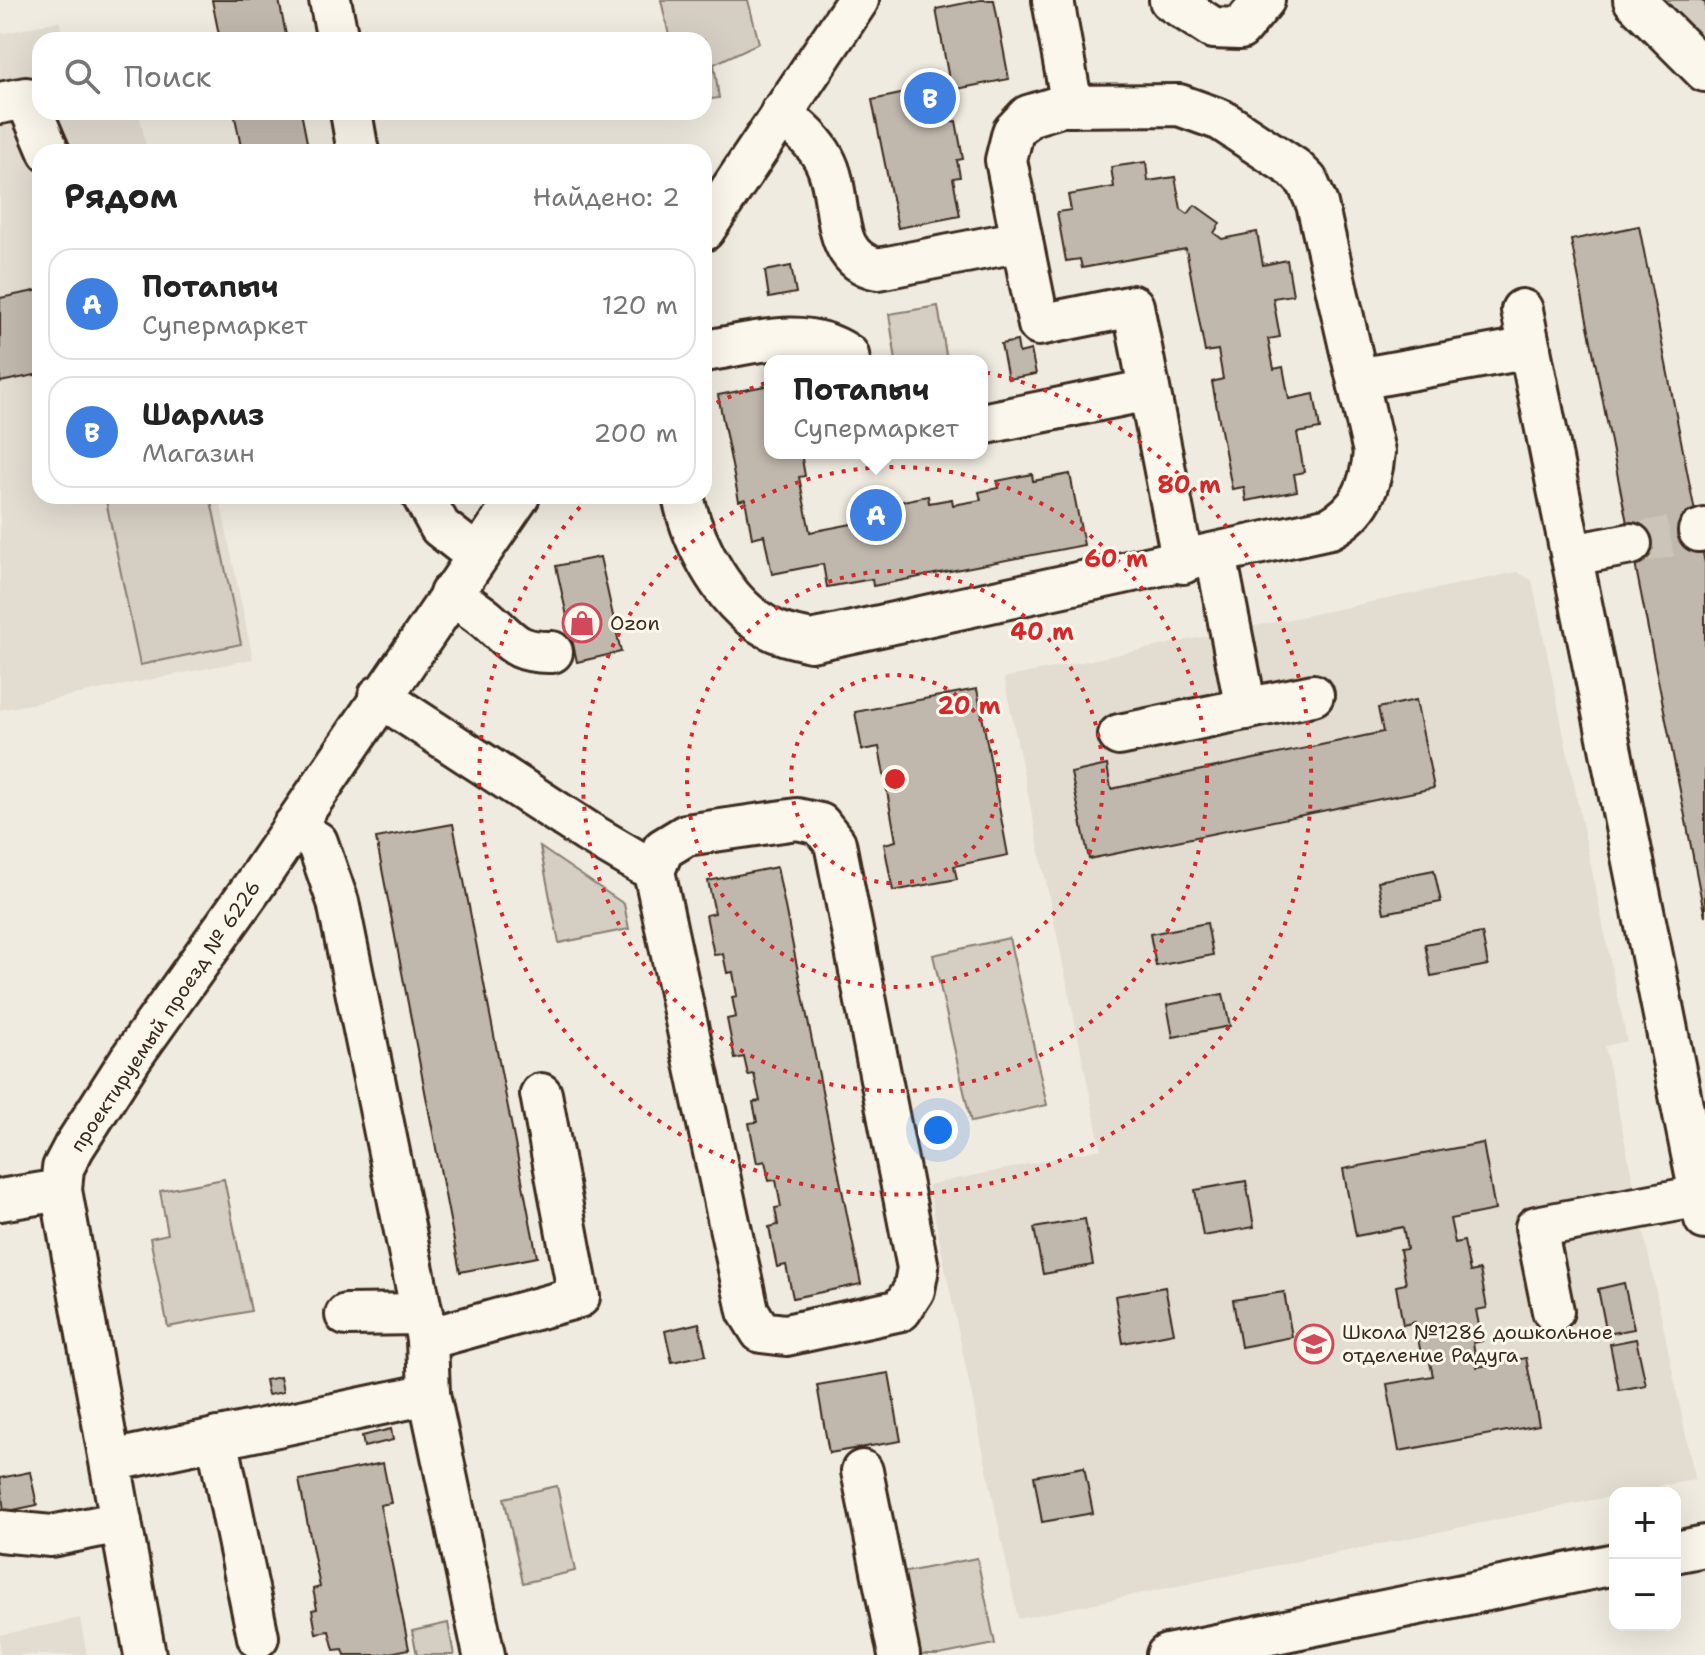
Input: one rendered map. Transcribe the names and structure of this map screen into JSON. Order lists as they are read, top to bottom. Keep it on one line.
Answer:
{"streets":{"street":["проектируемый проезд № 6226"]},"places":{"shop":["Ozon"],"school or university":["Школа №1286 дошкольное отделение Радуга"]},"page":{"search":"Поиск","pins":["B","A"],"heading":["Рядом","Найдено: 2"],"list":[{"mark":"A","name":"Потапыч","note":"Супермаркет","value":"120 m"},{"mark":"B","name":"Шарлиз","note":"Магазин","value":"200 m"}],"popup":["Потапыч","Супермаркет"],"map_buttons":["+","−"]},"rings":["80 m","60 m","40 m","20 m"]}
